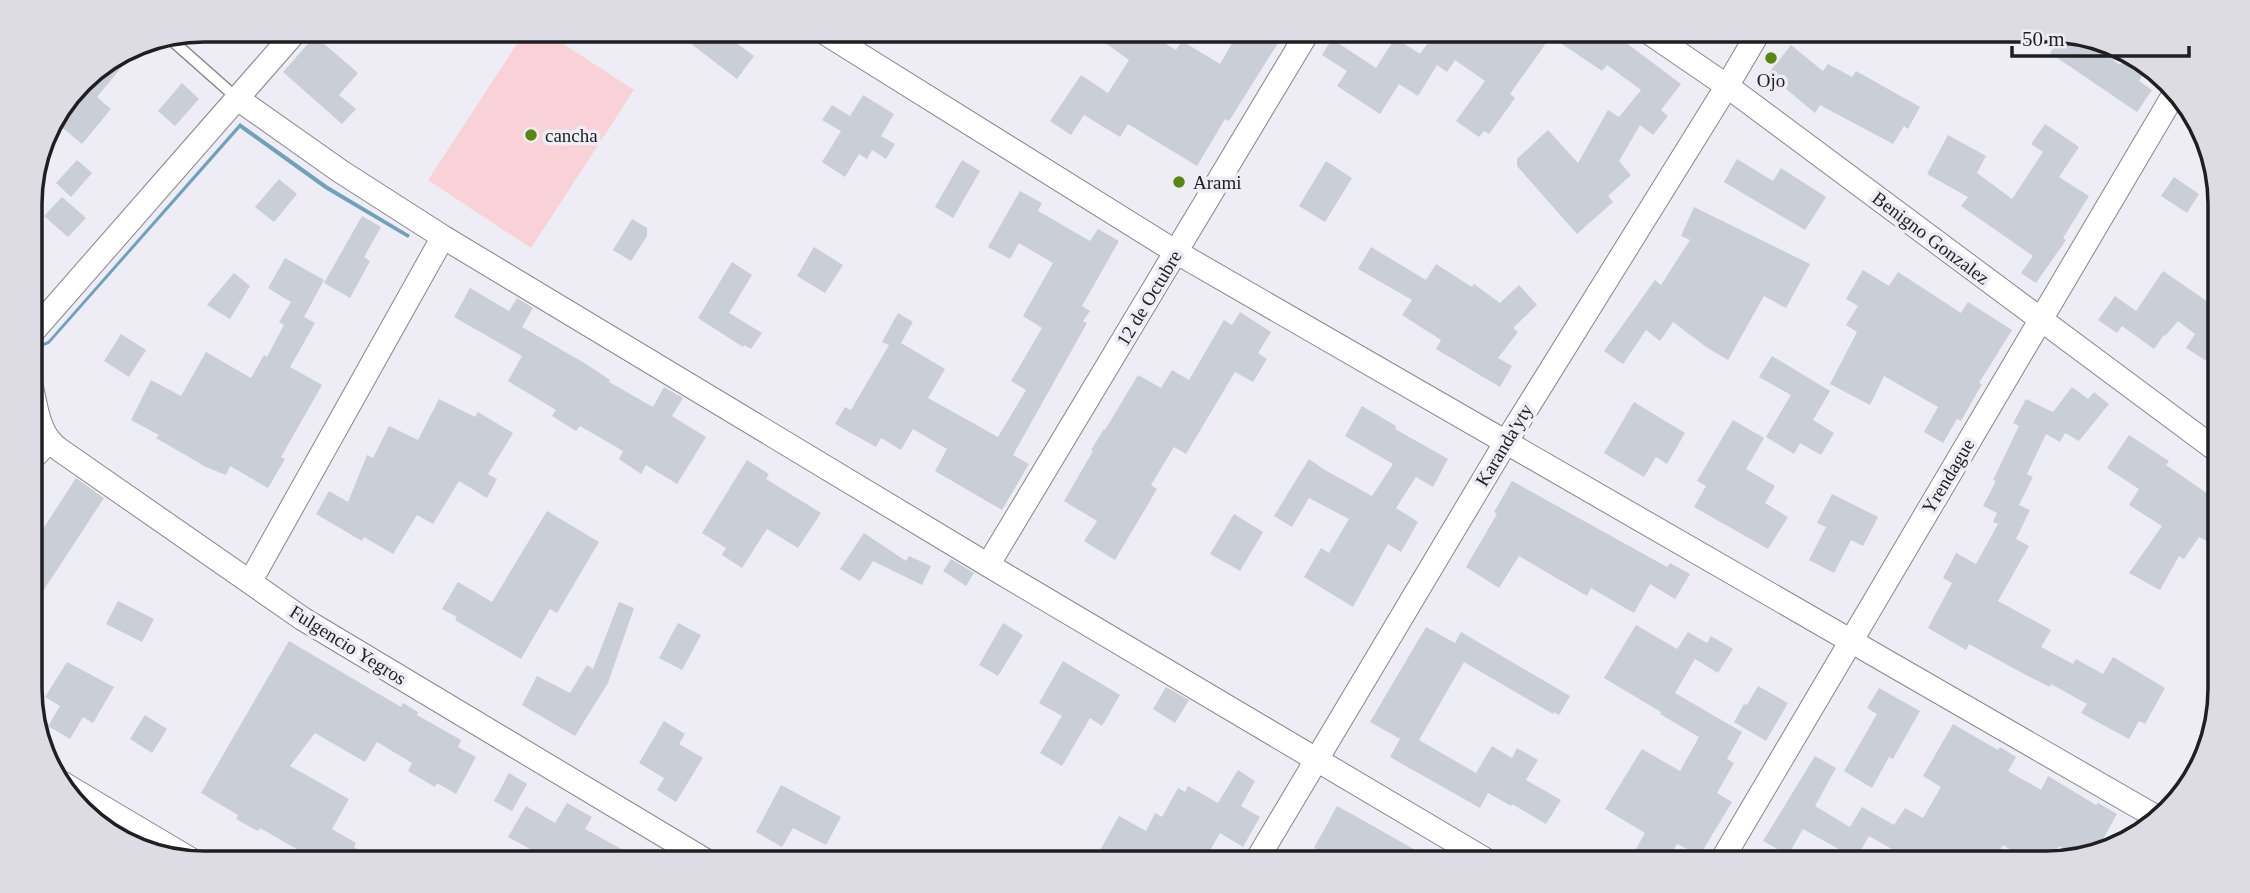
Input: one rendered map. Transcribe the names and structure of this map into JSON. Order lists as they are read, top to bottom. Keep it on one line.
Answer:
{"streets":{"street":["Benigno Gonzalez","12 de Octubre","Karanda'yty","Yrendague","Fulgencio Yegros"]},"crossings":[["Benigno Gonzalez","Karanda'yty"],["Benigno Gonzalez","Yrendague"]],"places":["Ojo","cancha","Arami"],"scale_bar":"50 m"}
